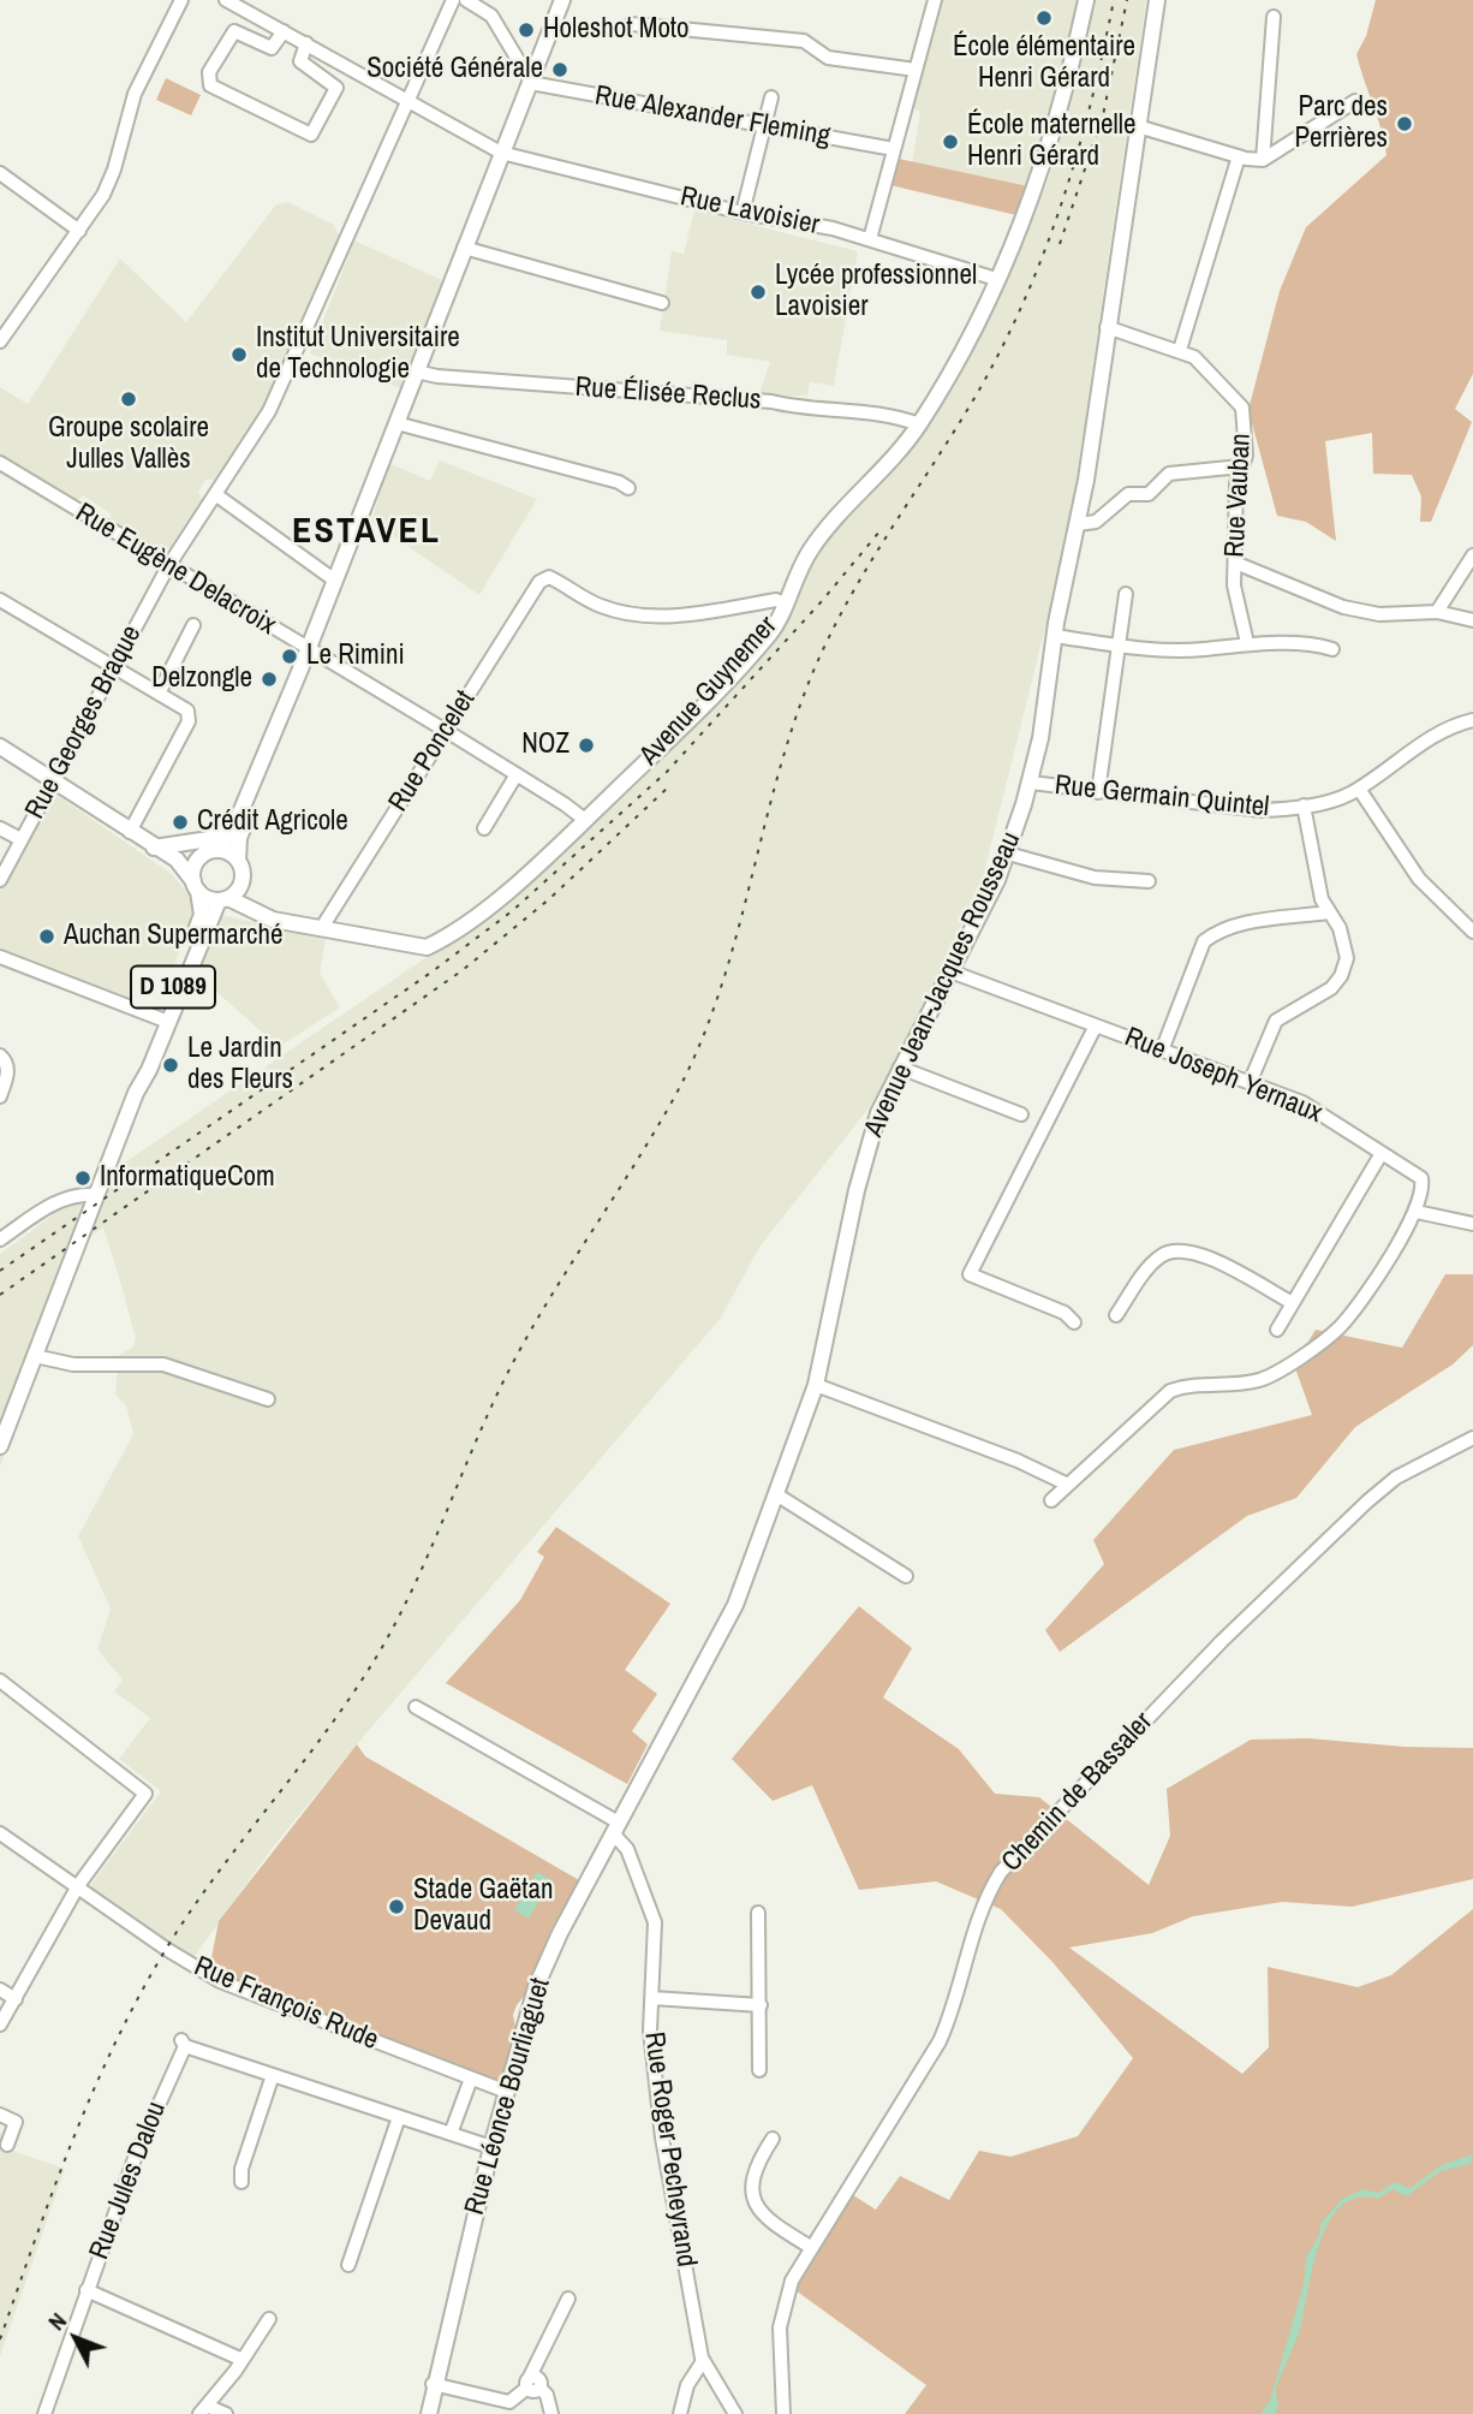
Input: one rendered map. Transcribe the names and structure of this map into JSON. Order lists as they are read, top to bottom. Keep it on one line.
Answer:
{"streets":{"main road":["Avenue Guynemer","Avenue Jean-Jacques Rousseau","D 1089","Rue Léonce Bourliaguet"],"street":["Rue Alexander Fleming","Rue Lavoisier","Rue Élisée Reclus","Rue Vauban","Rue Eugène Delacroix","Rue Georges Braque","Rue Poncelet","Rue Germain Quintel","Rue Joseph Yernaux","Chemin de Bassaler","Rue François Rude","Rue Roger Pecheyrand","Rue Jules Dalou"]},"crossings":[["Rue Lavoisier","Avenue Guynemer"],["Rue Lavoisier","Rue Georges Braque"],["Rue Élisée Reclus","Avenue Guynemer"],["Rue Vauban","Avenue Jean-Jacques Rousseau"],["Rue Eugène Delacroix","Avenue Guynemer"],["Rue Eugène Delacroix","Rue Georges Braque"],["Rue Eugène Delacroix","Rue Poncelet"],["Avenue Guynemer","Rue Poncelet"],["Avenue Guynemer","D 1089"],["Rue Germain Quintel","Avenue Jean-Jacques Rousseau"],["Avenue Jean-Jacques Rousseau","Rue Joseph Yernaux"],["Avenue Jean-Jacques Rousseau","Rue Léonce Bourliaguet"],["Avenue Jean-Jacques Rousseau","Rue Roger Pecheyrand"],["Rue François Rude","Rue Léonce Bourliaguet"],["Rue Léonce Bourliaguet","Rue Roger Pecheyrand"]],"districts":["ESTAVEL"],"places":["École élémentaire Henri Gérard","Holeshot Moto","Société Générale","Parc des Perrières","École maternelle Henri Gérard","Lycée professionnel Lavoisier","Institut Universitaire de Technologie","Groupe scolaire Julles Vallès","Le Rimini","Delzongle","NOZ","Crédit Agricole","Auchan Supermarché","Le Jardin des Fleurs","InformatiqueCom","Stade Gaëtan Devaud"],"north":"top left"}
